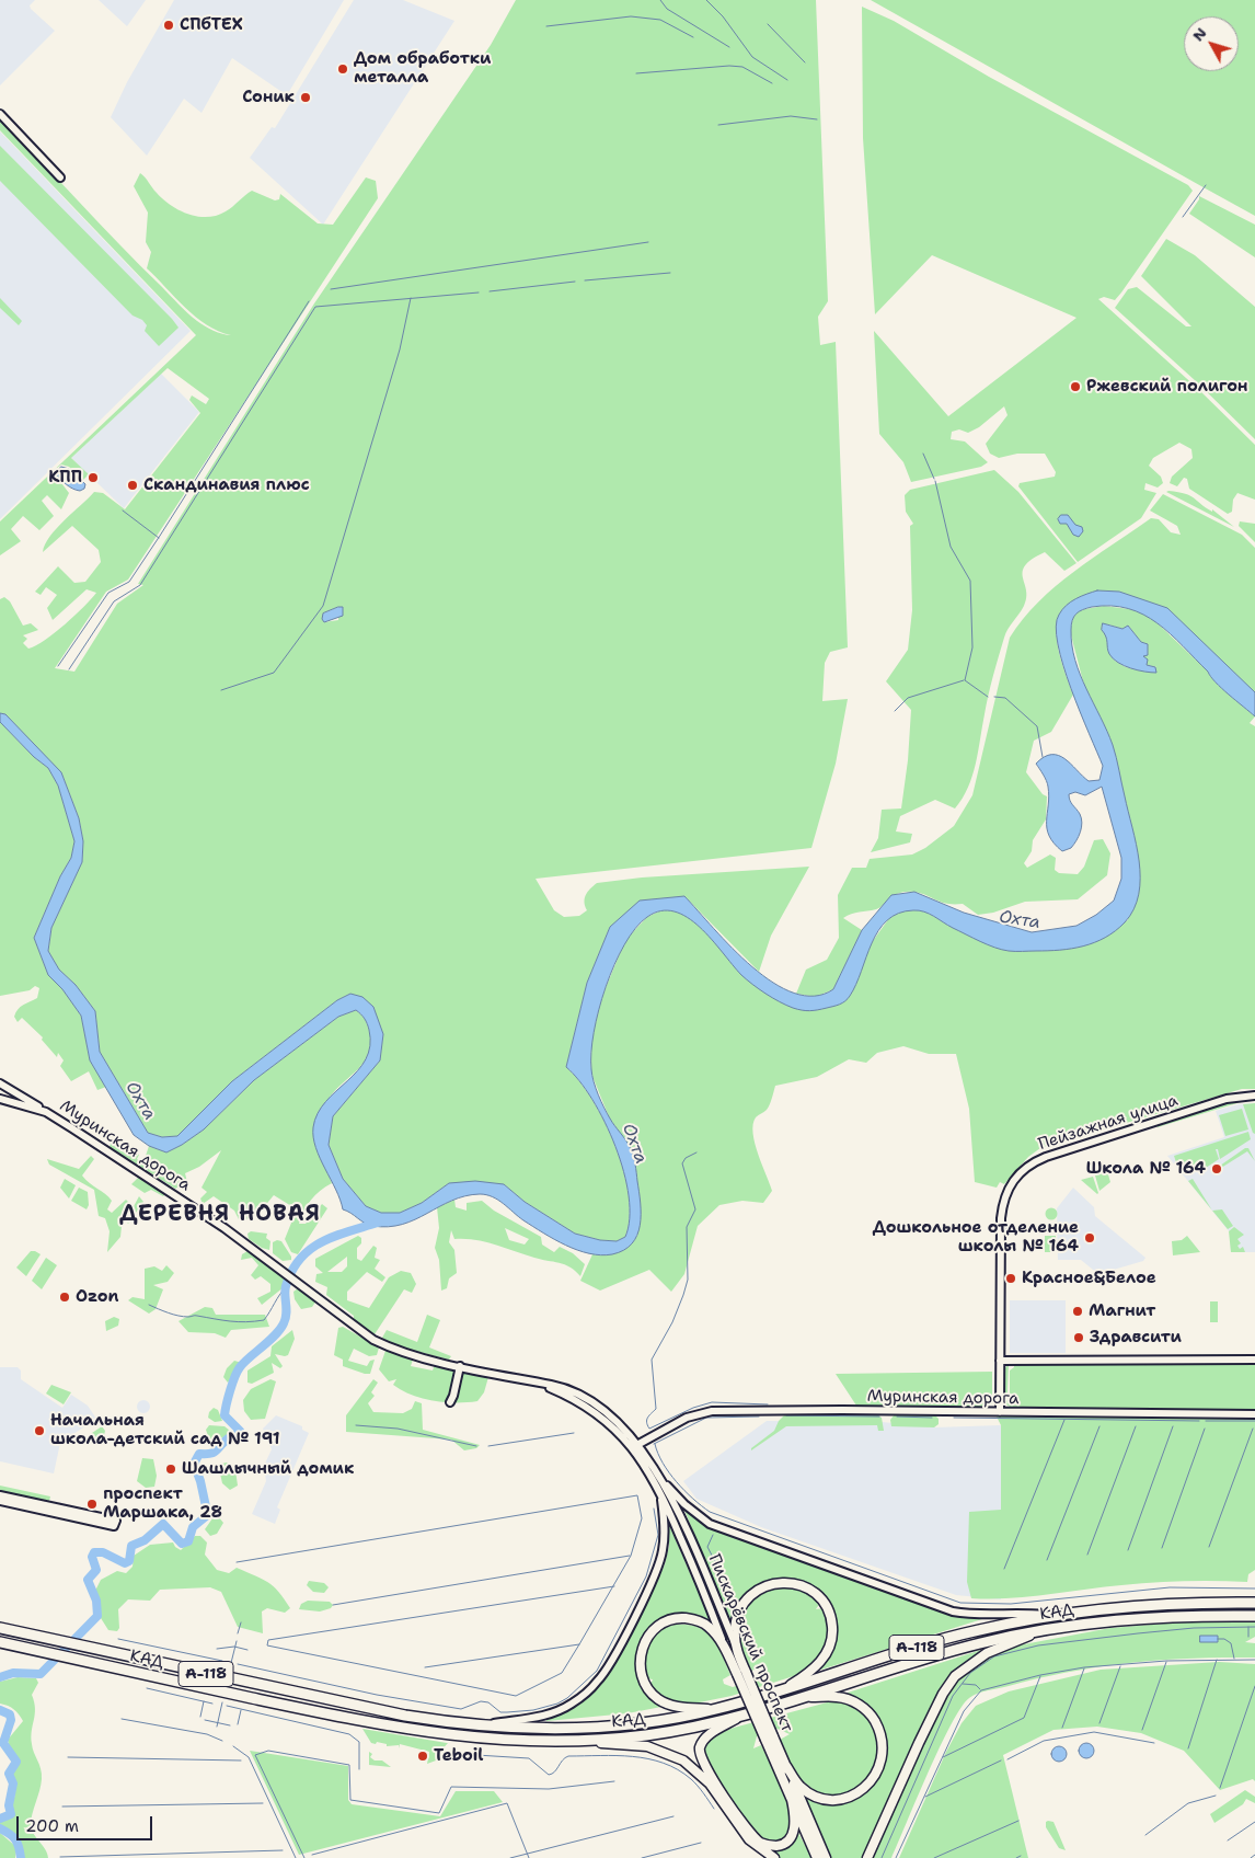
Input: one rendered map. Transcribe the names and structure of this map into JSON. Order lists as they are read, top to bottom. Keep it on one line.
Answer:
{"streets":{"highway":["КАД","А-118"],"main road":["Пискарёвский проспект"],"street":["Пейзажная улица","Муринская дорога"]},"crossings":[["Пейзажная улица","Муринская дорога"],["Муринская дорога","Пискарёвский проспект"]],"districts":["ДЕРЕВНЯ НОВАЯ"],"water":["Охта"],"places":["СПбТЕХ","Дом обработки металла","Соник","Ржевский полигон","КПП","Скандинавия плюс","Школа № 164","Дошкольное отделение школы № 164","Красное&Белое","Ozon","Магнит","Здравсити","Начальная школа-детский сад № 191","Шашлычный домик","проспект Маршака, 28","Teboil"],"scale_bar":"200 m","north":"top left"}
